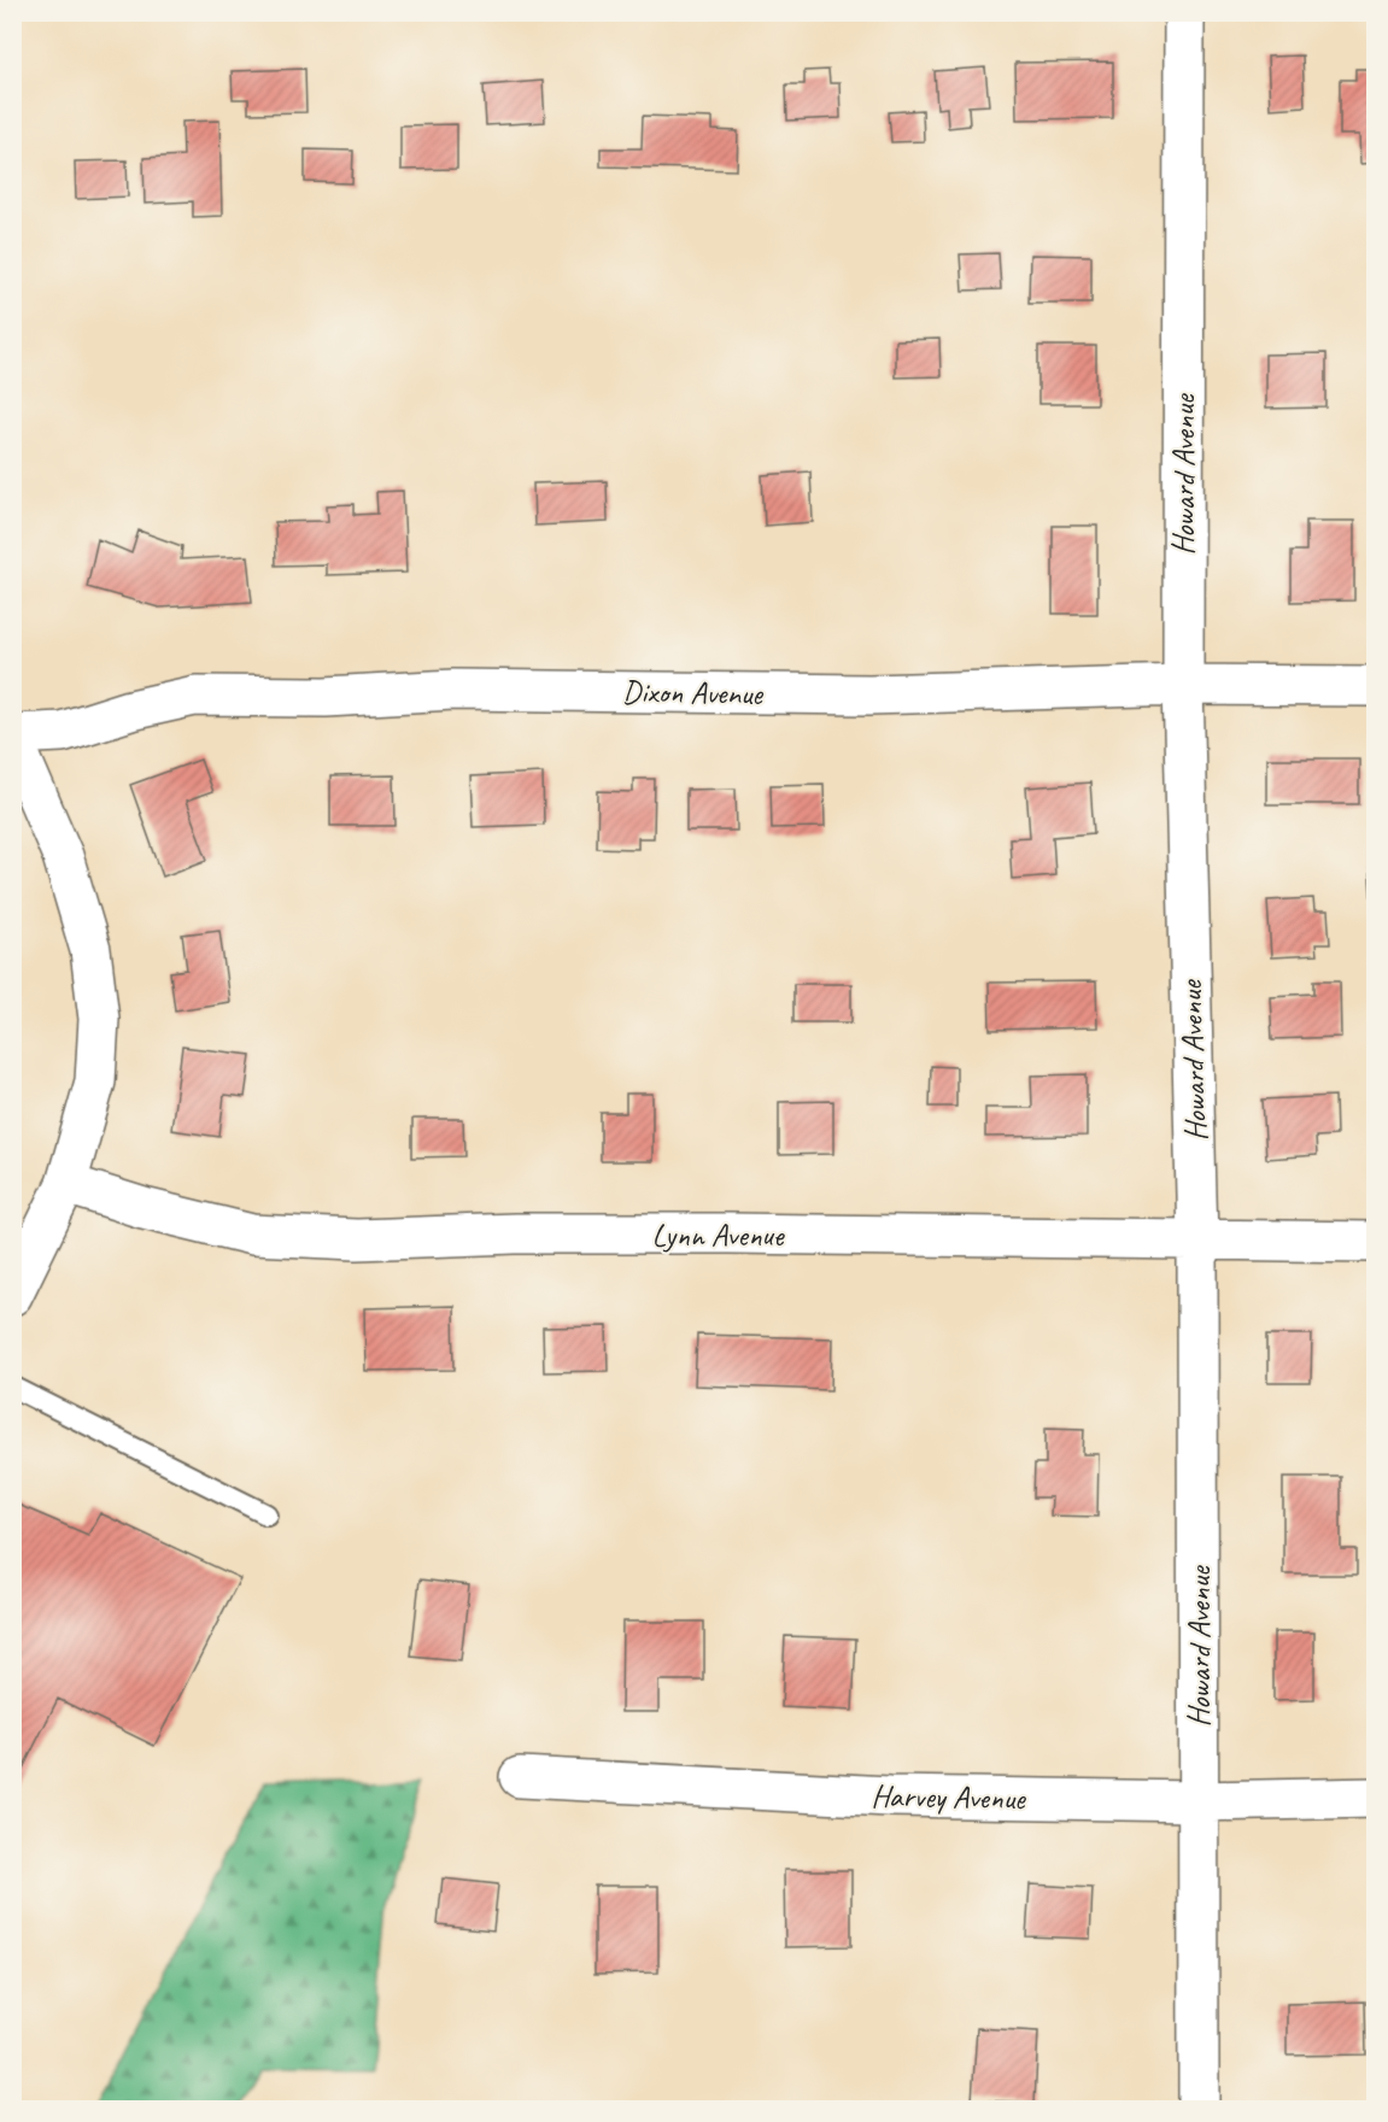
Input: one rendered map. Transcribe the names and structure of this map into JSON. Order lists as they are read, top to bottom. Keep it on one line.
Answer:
{"streets":{"street":["Howard Avenue","Dixon Avenue","Lynn Avenue","Harvey Avenue"]},"crossings":[["Howard Avenue","Dixon Avenue"],["Howard Avenue","Lynn Avenue"],["Howard Avenue","Harvey Avenue"]]}
